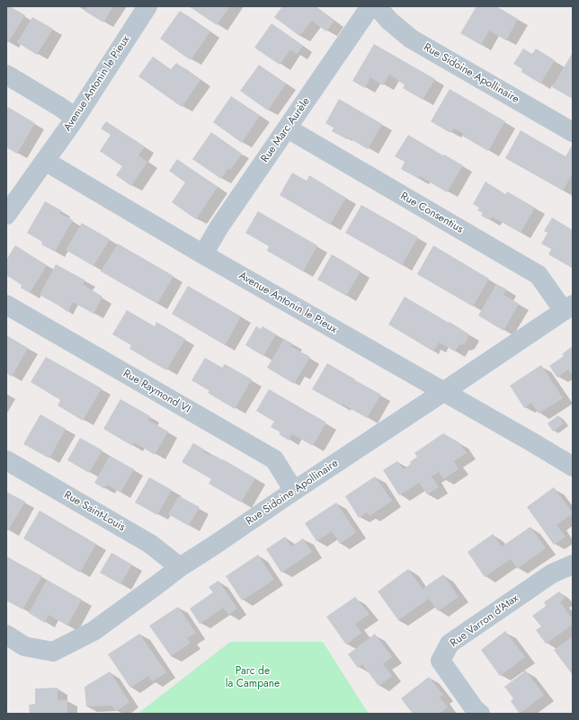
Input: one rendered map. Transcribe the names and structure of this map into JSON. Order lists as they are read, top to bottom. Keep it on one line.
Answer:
{"streets":{"street":["Rue Sidoine Apollinaire","Avenue Antonin le Pieux","Rue Marc Aurèle","Rue Consentius","Rue Raymond VI","Rue Saint-Louis","Rue Varron d'Atax"]},"crossings":[["Rue Sidoine Apollinaire","Avenue Antonin le Pieux"],["Rue Sidoine Apollinaire","Rue Consentius"],["Rue Sidoine Apollinaire","Rue Raymond VI"],["Rue Sidoine Apollinaire","Rue Saint-Louis"],["Avenue Antonin le Pieux","Rue Marc Aurèle"],["Rue Marc Aurèle","Rue Consentius"]],"parks":["Parc de la Campane"]}
